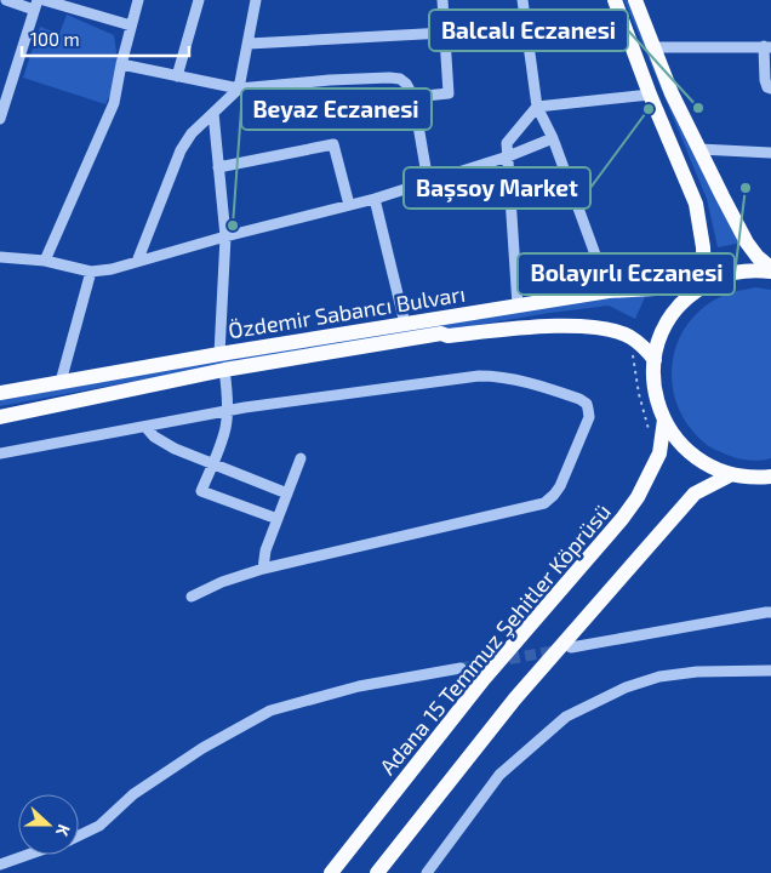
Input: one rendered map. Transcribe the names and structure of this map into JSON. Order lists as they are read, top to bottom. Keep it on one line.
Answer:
{"streets":{"main road":["Özdemir Sabancı Bulvarı","Adana 15 Temmuz Şehitler Köprüsü"]},"places":["Balcalı Eczanesi","Başsoy Market","Bolayırlı Eczanesi","Beyaz Eczanesi"],"scale_bar":"100 m","north":"right"}
